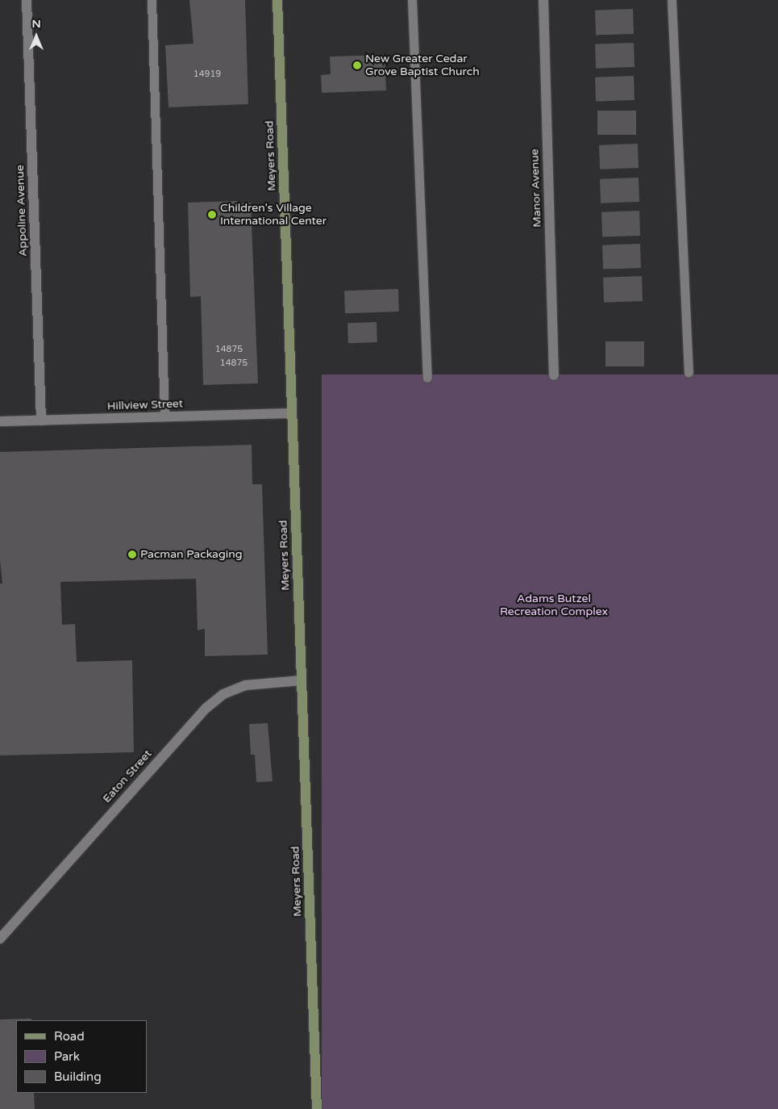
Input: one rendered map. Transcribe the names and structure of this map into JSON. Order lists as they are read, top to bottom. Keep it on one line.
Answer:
{"streets":{"street":["Meyers Road","Manor Avenue","Appoline Avenue","Hillview Street","Eaton Street"]},"crossings":[["Meyers Road","Hillview Street"],["Meyers Road","Eaton Street"],["Appoline Avenue","Hillview Street"]],"parks":["Adams Butzel Recreation Complex"],"places":["New Greater Cedar Grove Baptist Church","Children's Village International Center","Pacman Packaging"],"house_numbers":["14919","14875","14875"],"legend":["Road","Park","Building"],"north":"top"}
